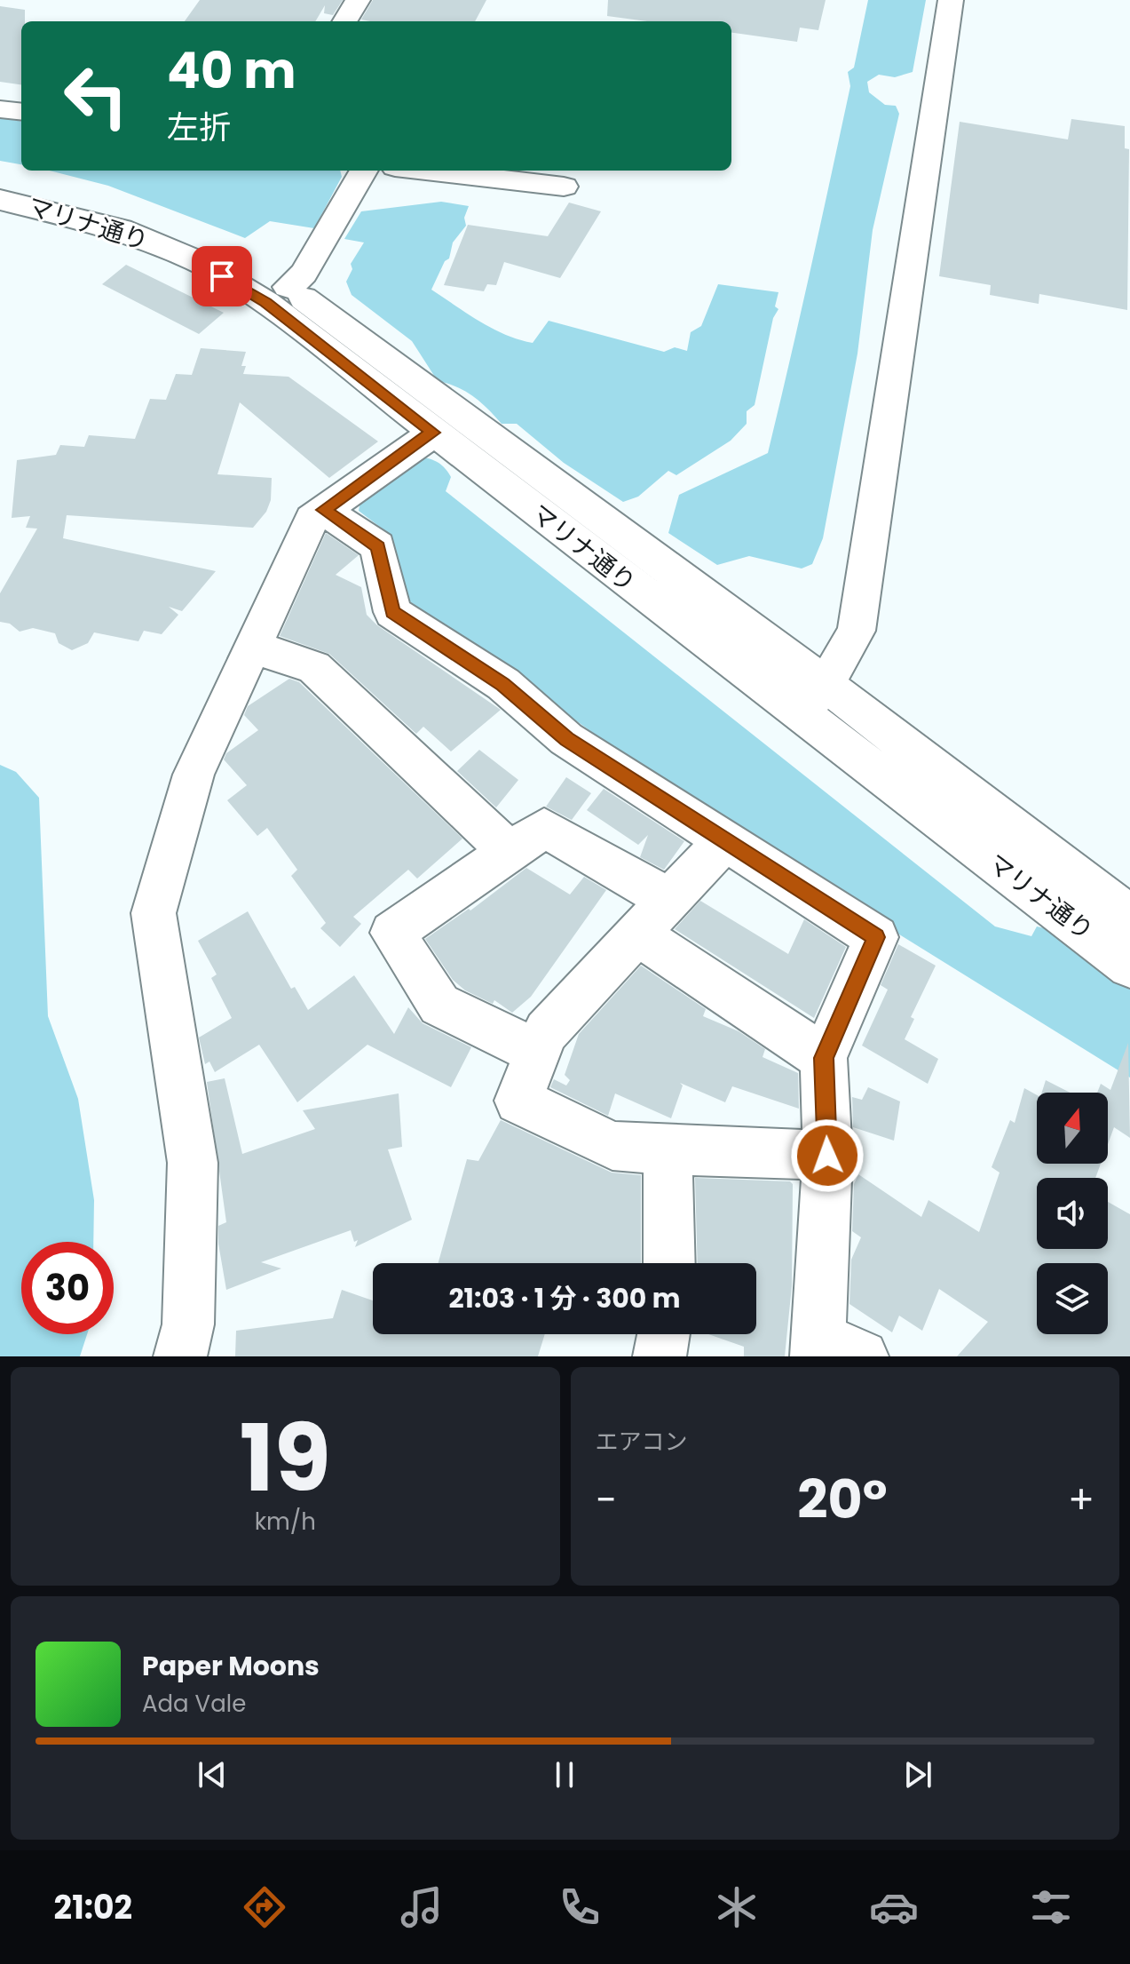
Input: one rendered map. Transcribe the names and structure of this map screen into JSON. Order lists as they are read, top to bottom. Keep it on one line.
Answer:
{"streets":{"street":["マリナ通り"]},"north":"top","page":{"turn":["40 m","左折"],"limit":"30","trip":"21:03 · 1 分 · 300 m","tile":[["19","km/h"],"エアコン"],"heat":["−","20°","+"],"song":["Paper Moons","Ada Vale"],"tabs":"21:02"}}
